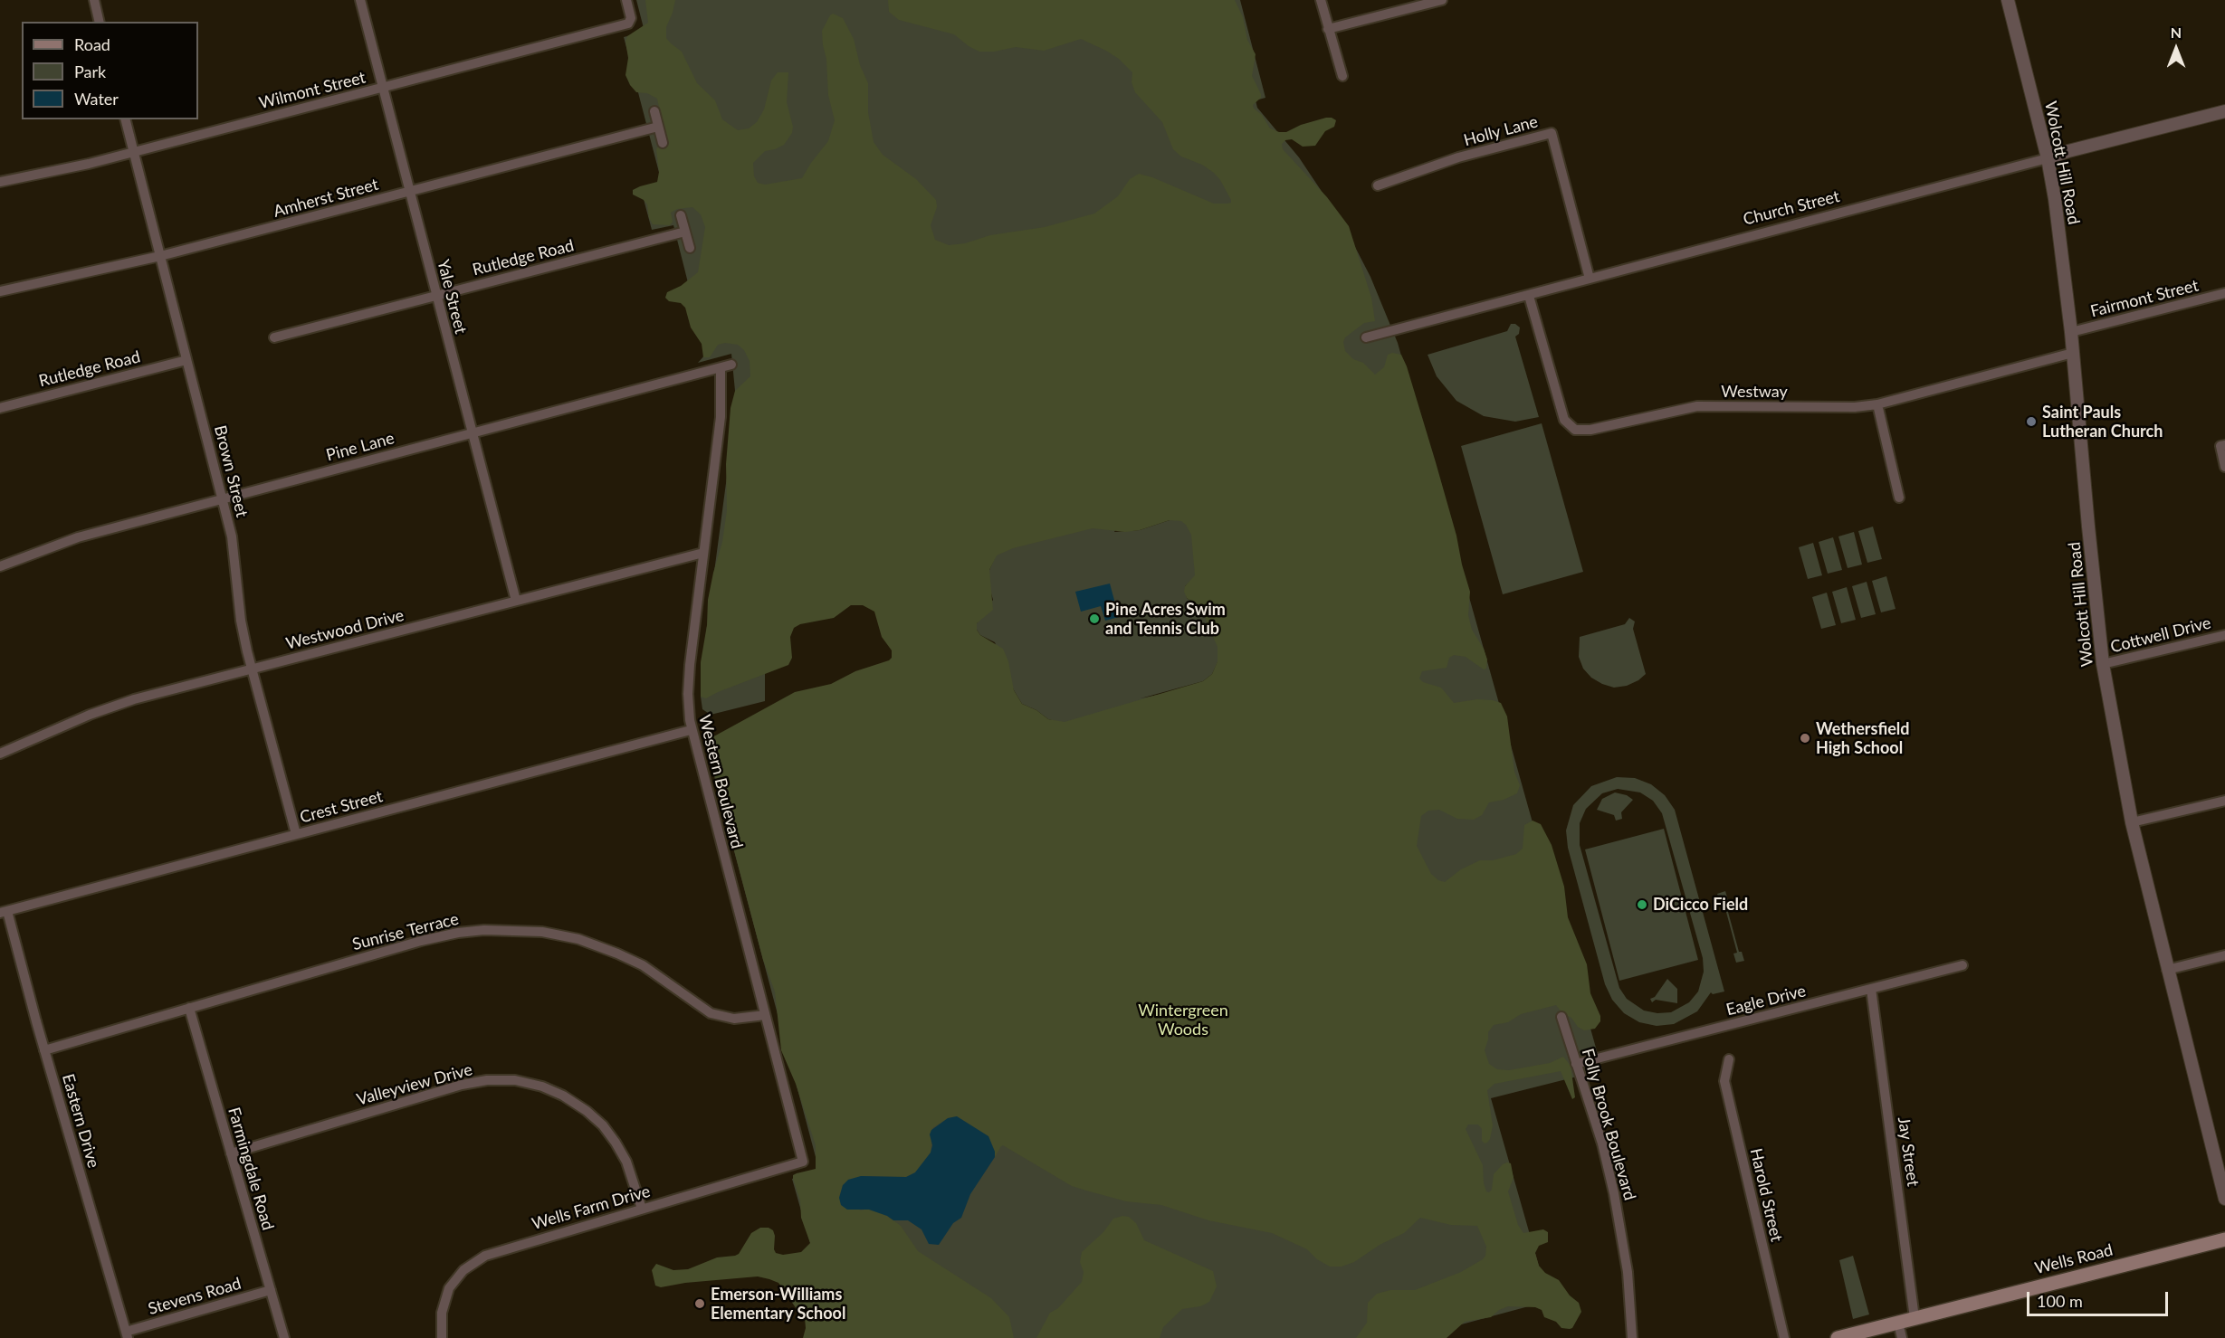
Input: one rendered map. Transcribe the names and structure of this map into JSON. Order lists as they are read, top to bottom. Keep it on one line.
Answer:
{"streets":{"main road":["Wells Road"],"street":["Wilmont Street","Holly Lane","Wolcott Hill Road","Amherst Street","Church Street","Rutledge Road","Yale Street","Fairmont Street","Westway","Pine Lane","Brown Street","Westwood Drive","Cottwell Drive","Western Boulevard","Crest Street","Sunrise Terrace","Eagle Drive","Valleyview Drive","Eastern Drive","Folly Brook Boulevard","Jay Street","Farmingdale Road","Harold Street","Wells Farm Drive","Stevens Road"]},"crossings":[["Wilmont Street","Yale Street"],["Wilmont Street","Brown Street"],["Holly Lane","Church Street"],["Wolcott Hill Road","Church Street"],["Wolcott Hill Road","Fairmont Street"],["Wolcott Hill Road","Westway"],["Wolcott Hill Road","Cottwell Drive"],["Amherst Street","Yale Street"],["Amherst Street","Brown Street"],["Church Street","Westway"],["Rutledge Road","Yale Street"],["Rutledge Road","Brown Street"],["Yale Street","Pine Lane"],["Yale Street","Westwood Drive"],["Pine Lane","Brown Street"],["Pine Lane","Western Boulevard"],["Brown Street","Westwood Drive"],["Brown Street","Crest Street"],["Westwood Drive","Western Boulevard"],["Western Boulevard","Crest Street"],["Western Boulevard","Sunrise Terrace"],["Western Boulevard","Wells Farm Drive"],["Crest Street","Eastern Drive"],["Sunrise Terrace","Eastern Drive"],["Sunrise Terrace","Farmingdale Road"],["Eagle Drive","Folly Brook Boulevard"],["Eagle Drive","Jay Street"],["Valleyview Drive","Farmingdale Road"],["Valleyview Drive","Wells Farm Drive"],["Eastern Drive","Stevens Road"],["Jay Street","Wells Road"],["Farmingdale Road","Stevens Road"]],"parks":["Wintergreen Woods"],"places":["Saint Pauls Lutheran Church","Pine Acres Swim and Tennis Club","Wethersfield High School","DiCicco Field","Emerson-Williams Elementary School"],"legend":["Road","Park","Water"],"scale_bar":"100 m","north":"top"}
